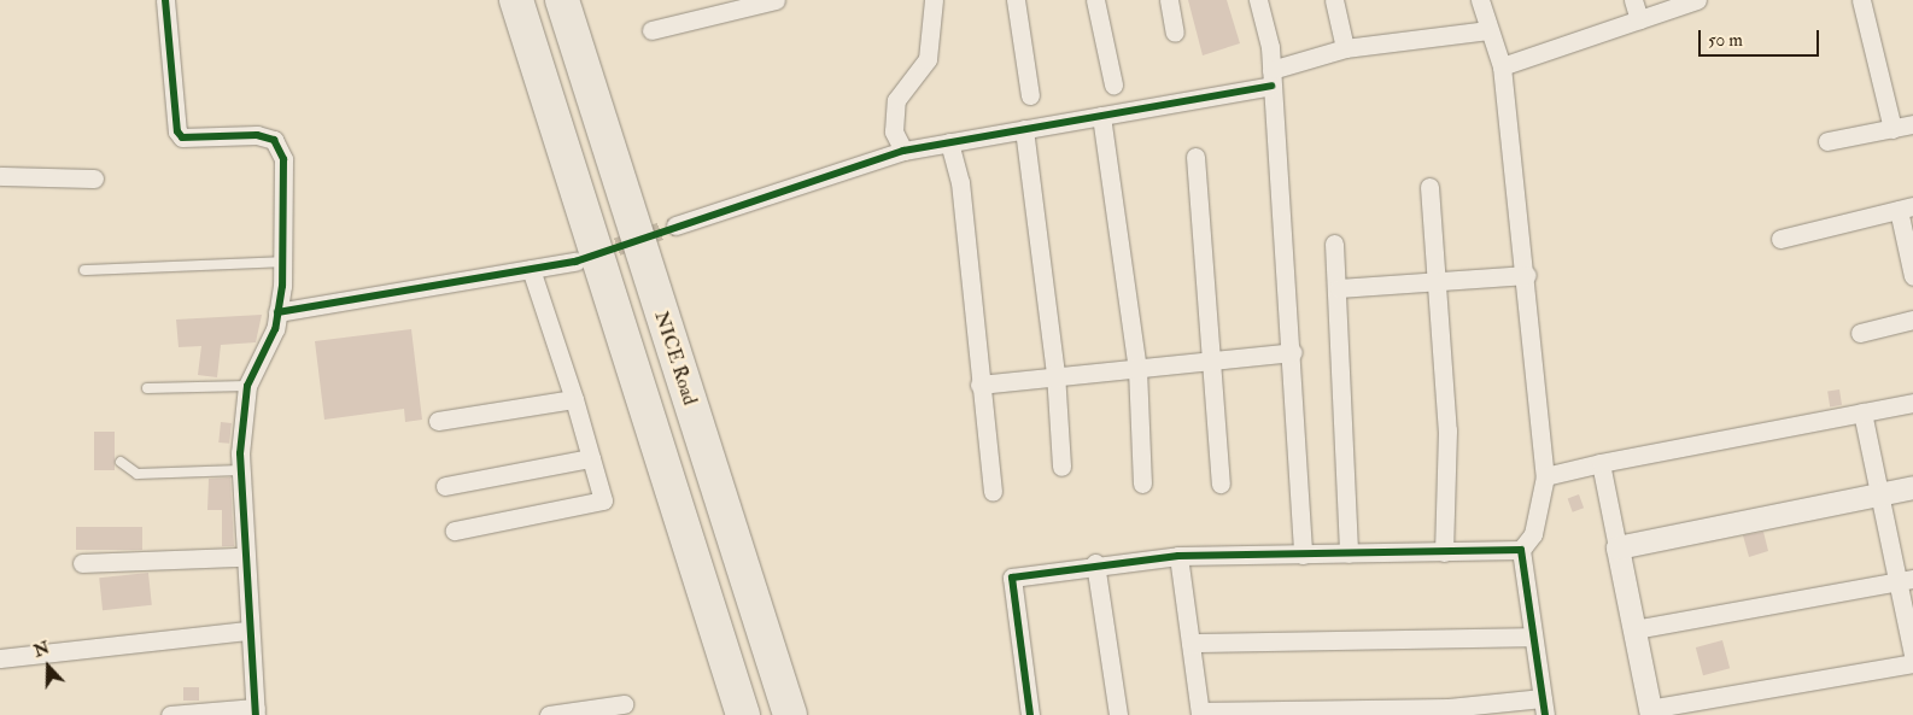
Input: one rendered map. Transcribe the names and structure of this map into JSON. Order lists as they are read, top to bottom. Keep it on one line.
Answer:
{"streets":{"highway":["NICE Road"]},"scale_bar":"50 m","north":"top"}
